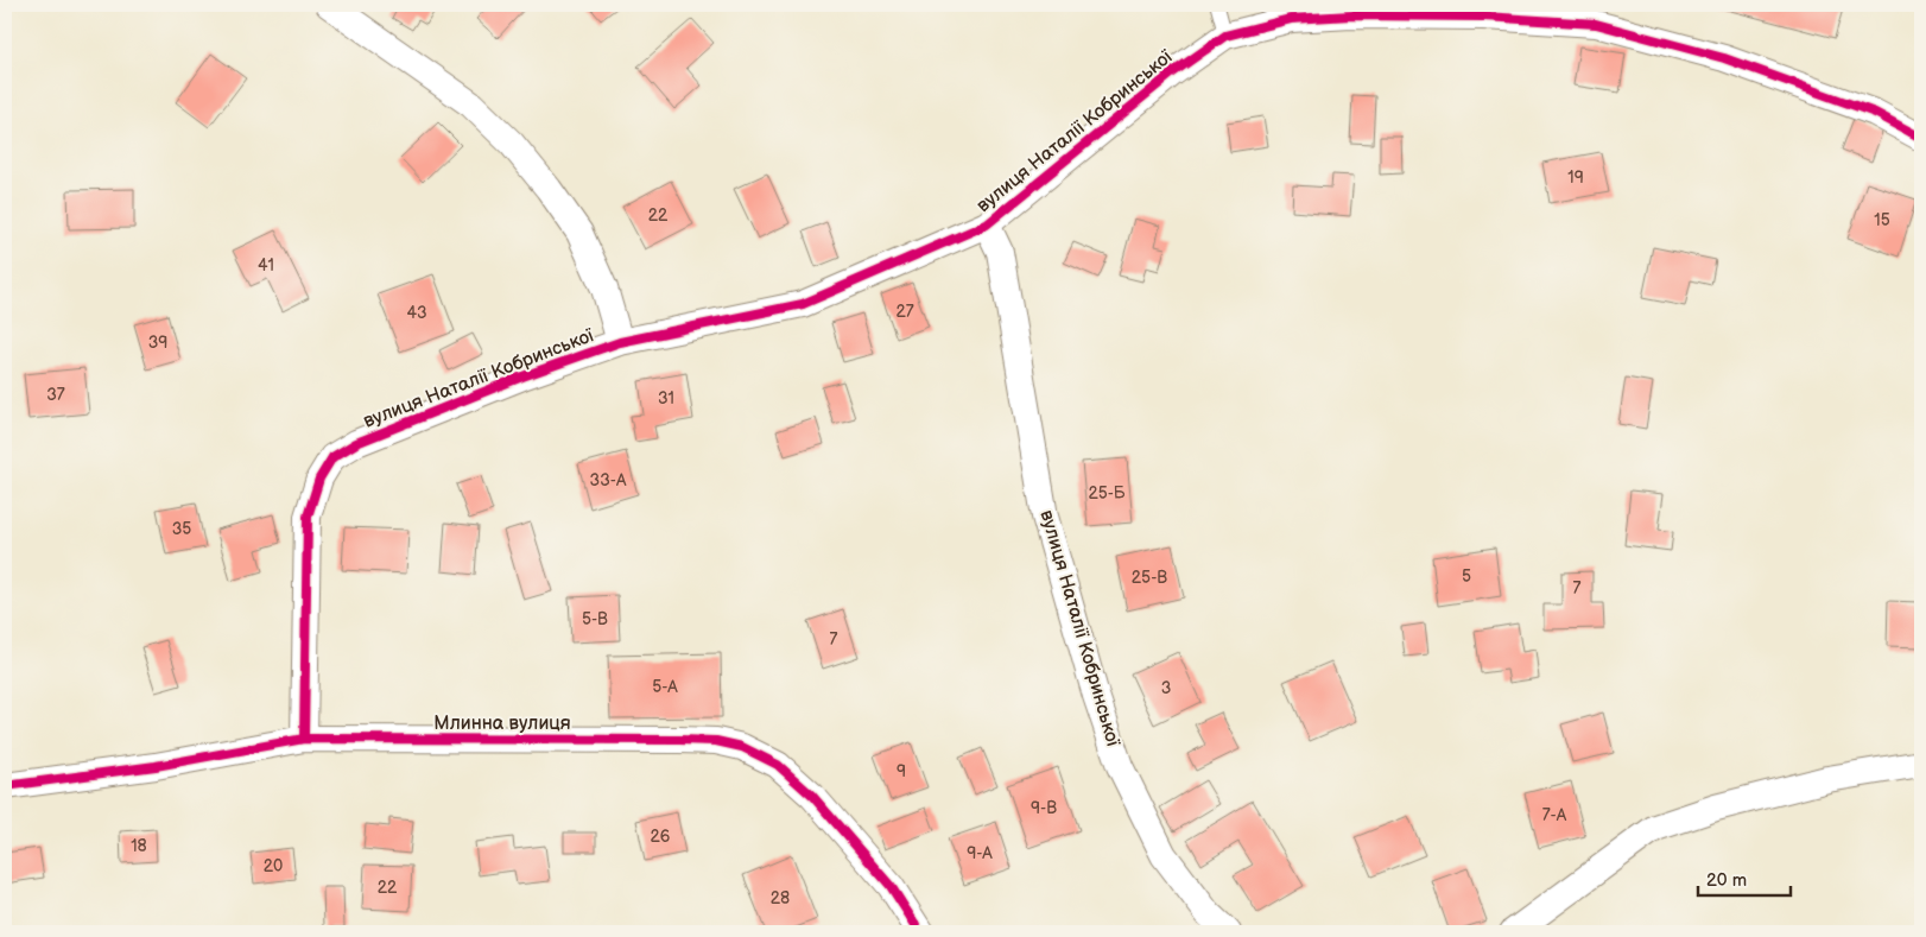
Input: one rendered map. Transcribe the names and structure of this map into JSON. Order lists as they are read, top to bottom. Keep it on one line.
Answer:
{"streets":{"street":["вулиця Наталії Кобринської","Млинна вулиця"]},"crossings":[["вулиця Наталії Кобринської","Млинна вулиця"]],"house_numbers":["19","22","15","41","27","43","39","37","31","33-А","25-Б","35","5","25-В","7","5-В","7","5-А","3","9","9-В","7-А","26","18","9-А","20","22","28"],"scale_bar":"20 m"}
